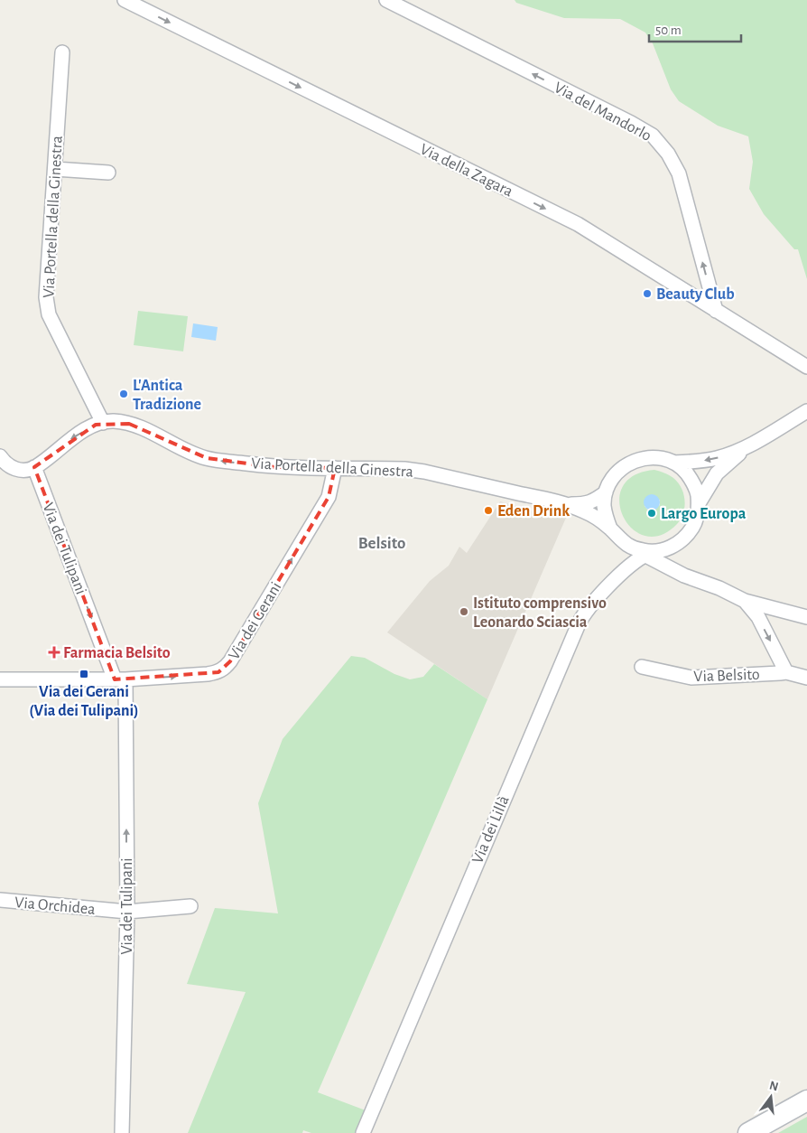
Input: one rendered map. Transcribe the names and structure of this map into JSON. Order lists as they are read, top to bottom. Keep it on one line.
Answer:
{"streets":{"street":["Via del Mandorlo","Via della Zagara","Via Portella della Ginestra","Via dei Tulipani","Via dei Gerani","Via Belsito","Via dei Lillà","Via Orchidea"]},"crossings":[["Via del Mandorlo","Via della Zagara"],["Via Portella della Ginestra","Via dei Tulipani"],["Via Portella della Ginestra","Via dei Gerani"],["Via dei Tulipani","Via dei Gerani"],["Via dei Tulipani","Via Orchidea"]],"one_way":["Via del Mandorlo","Via della Zagara","Via dei Gerani"],"districts":["Belsito"],"places":{"other":["Beauty Club","L'Antica Tradizione","Eden Drink","Largo Europa","Istituto comprensivo Leonardo Sciascia"],"health":["Farmacia Belsito"],"transit":["Via dei Gerani (Via dei Tulipani)"]},"scale_bar":"50 m","north":"top"}
